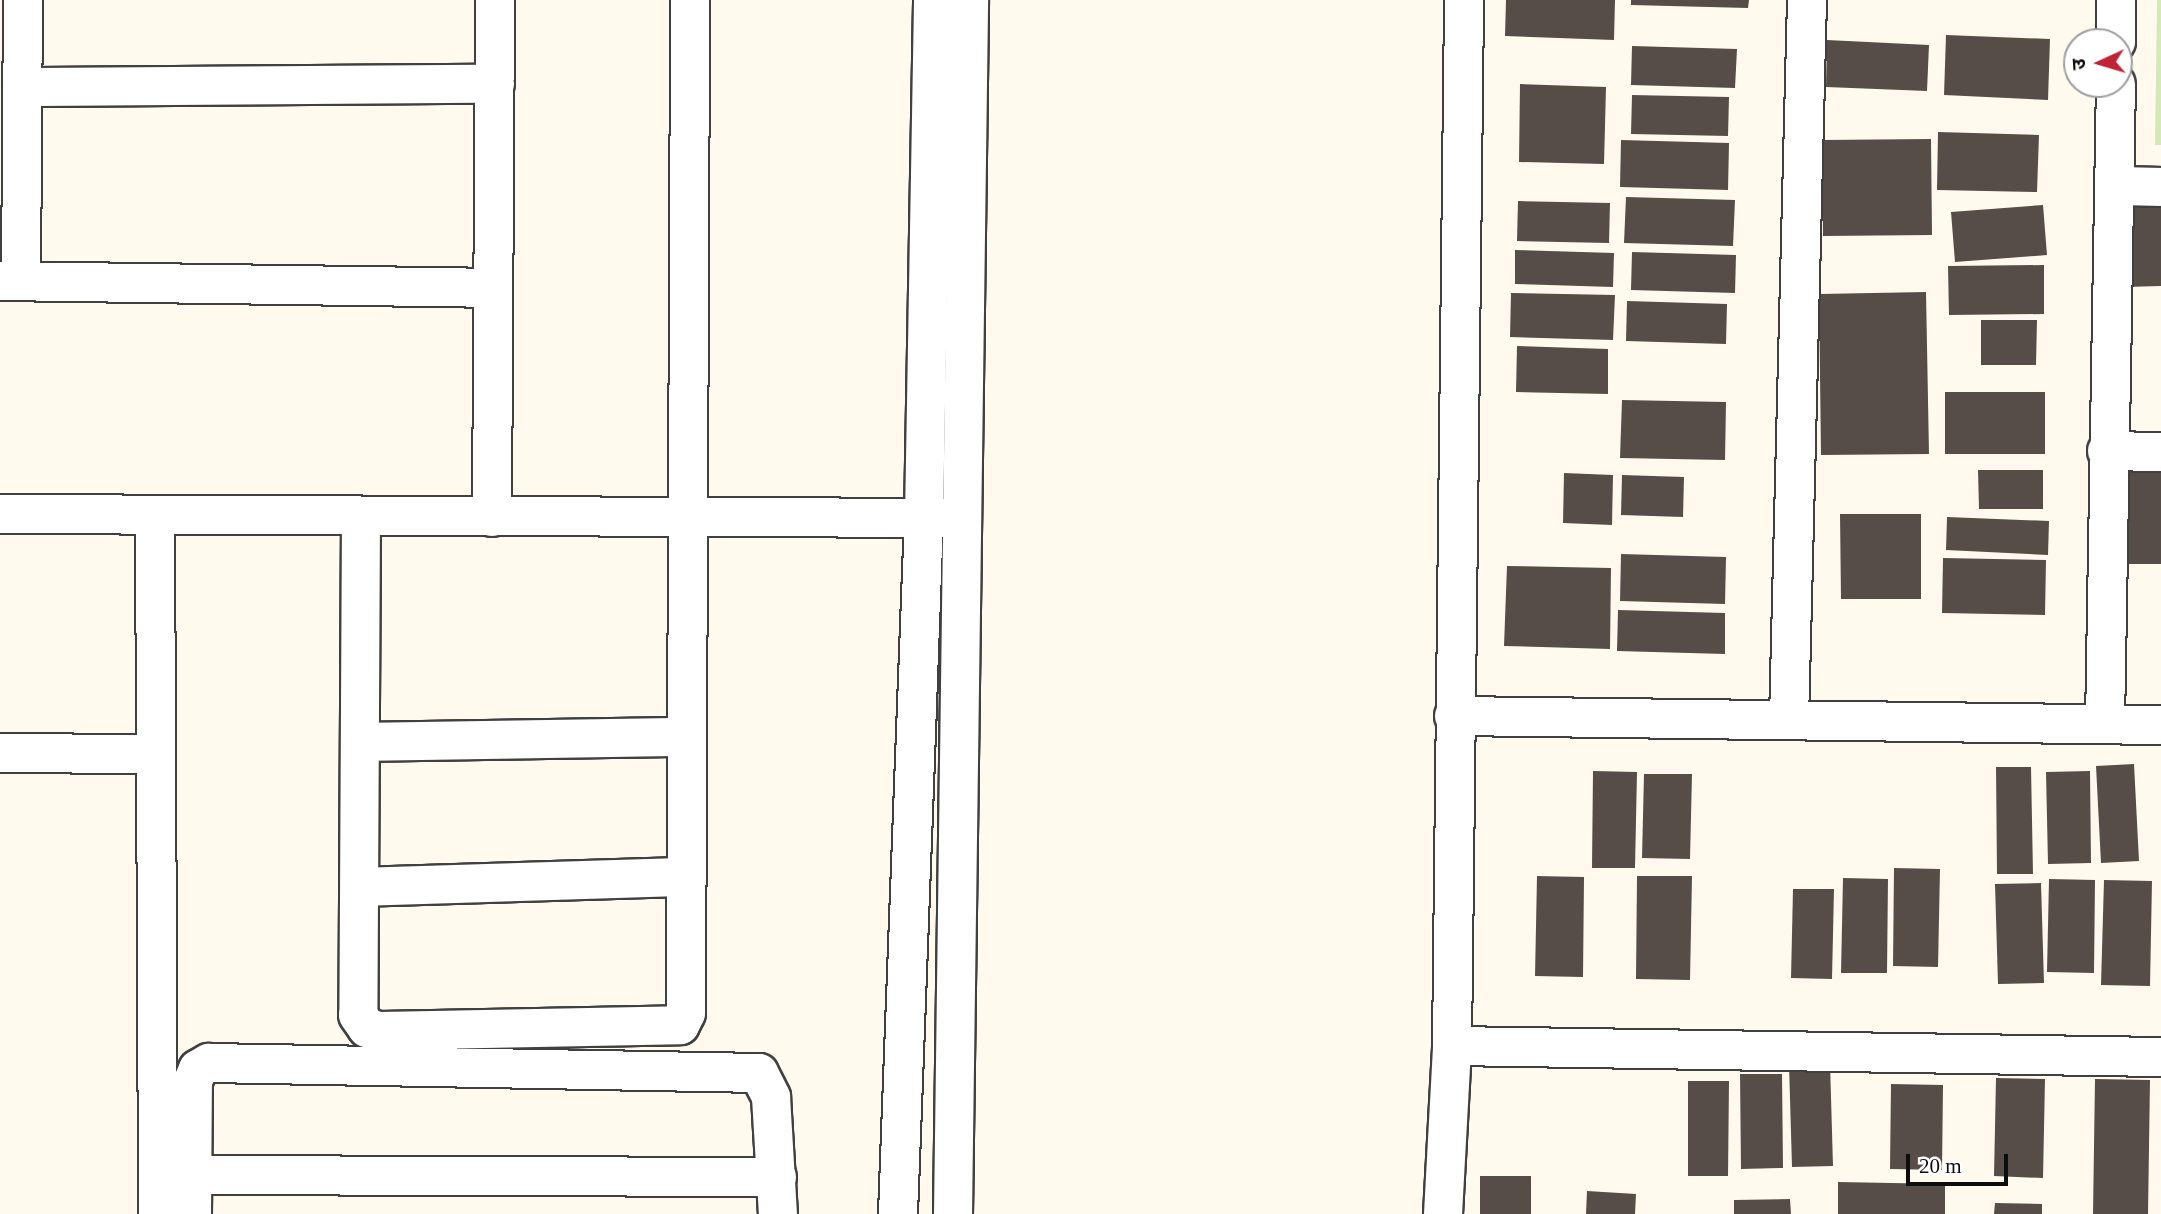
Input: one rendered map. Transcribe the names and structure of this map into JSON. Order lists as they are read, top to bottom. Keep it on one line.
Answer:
{"scale_bar":"20 m","north":"left"}
